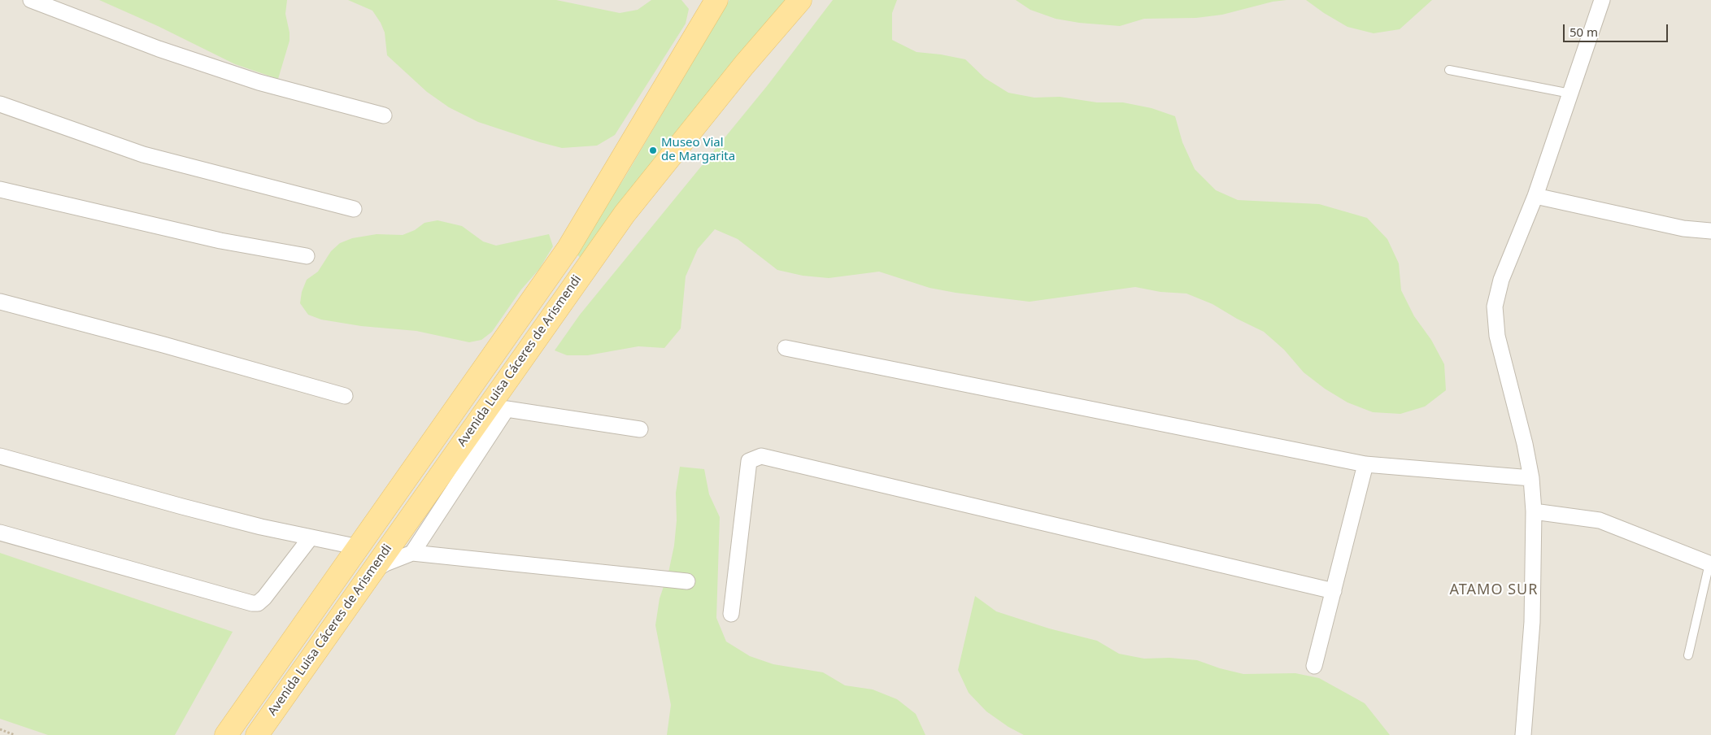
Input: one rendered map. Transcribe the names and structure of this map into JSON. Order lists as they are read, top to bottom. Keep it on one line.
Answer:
{"streets":{"main road":["Avenida Luisa Cáceres de Arismendi"]},"districts":["ATAMO SUR"],"places":["Museo Vial de Margarita"],"scale_bar":"50 m"}
